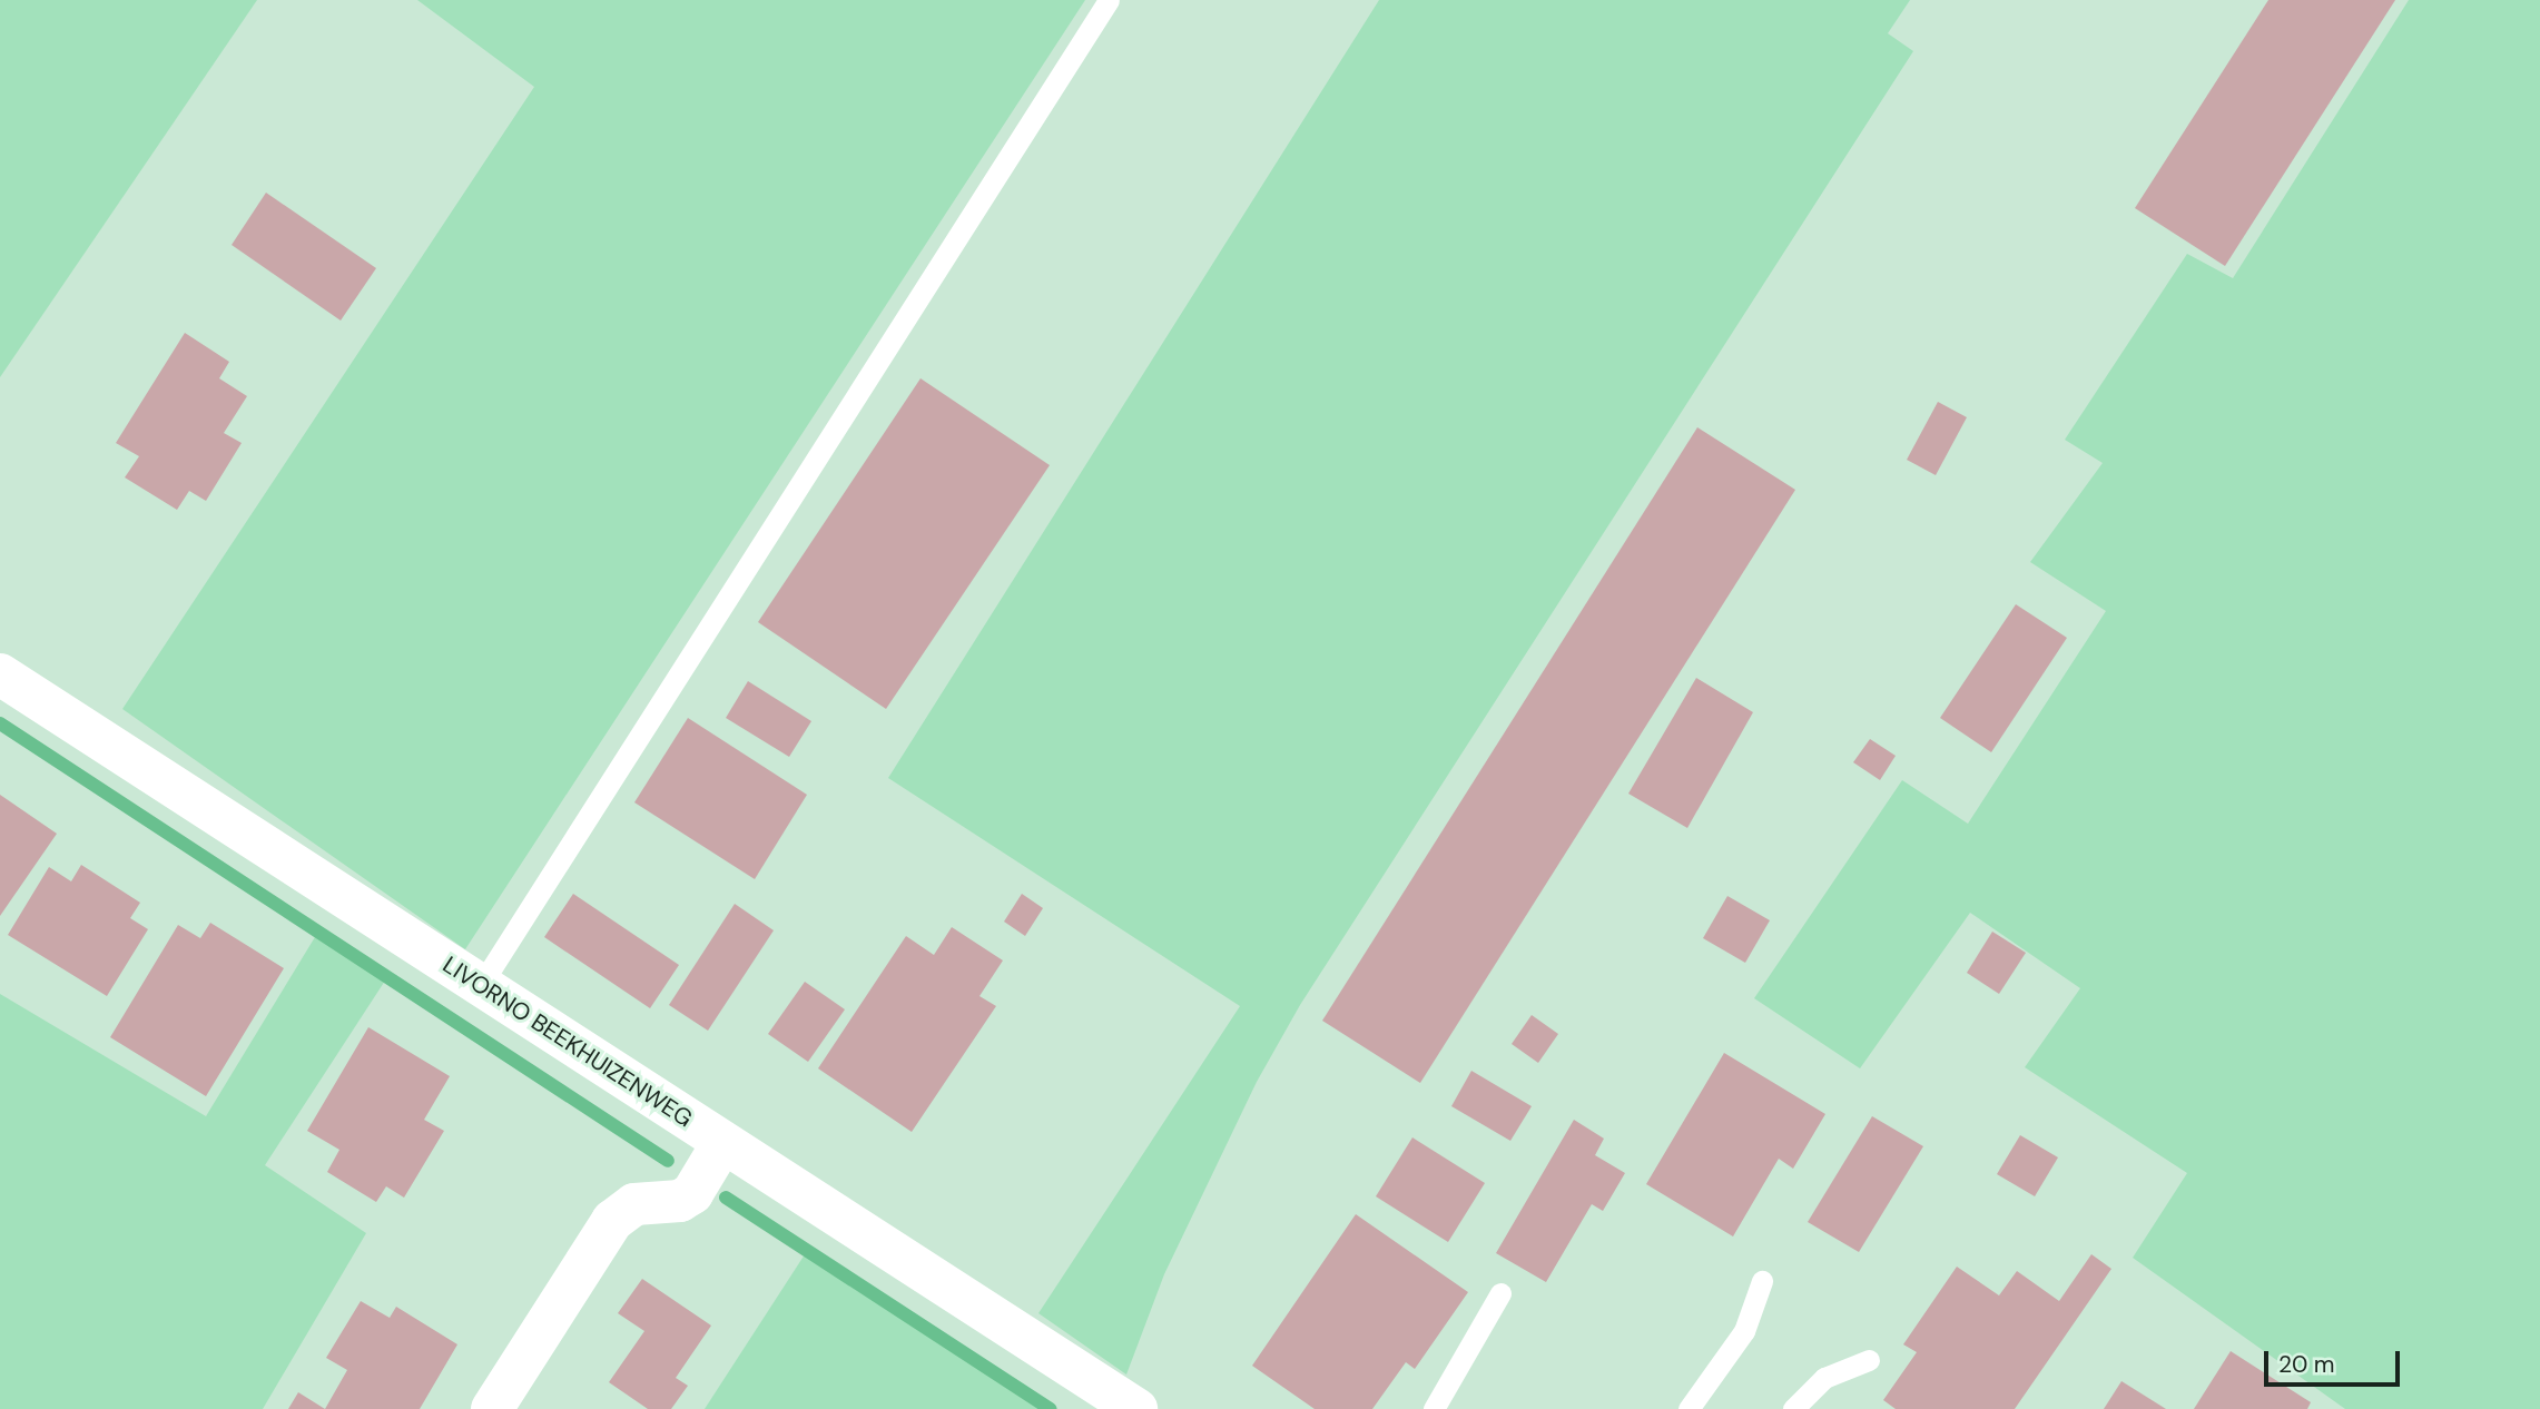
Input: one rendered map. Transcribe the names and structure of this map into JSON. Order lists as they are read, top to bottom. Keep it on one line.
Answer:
{"streets":{"street":["LIVORNO BEEKHUIZENWEG"]},"scale_bar":"20 m"}
